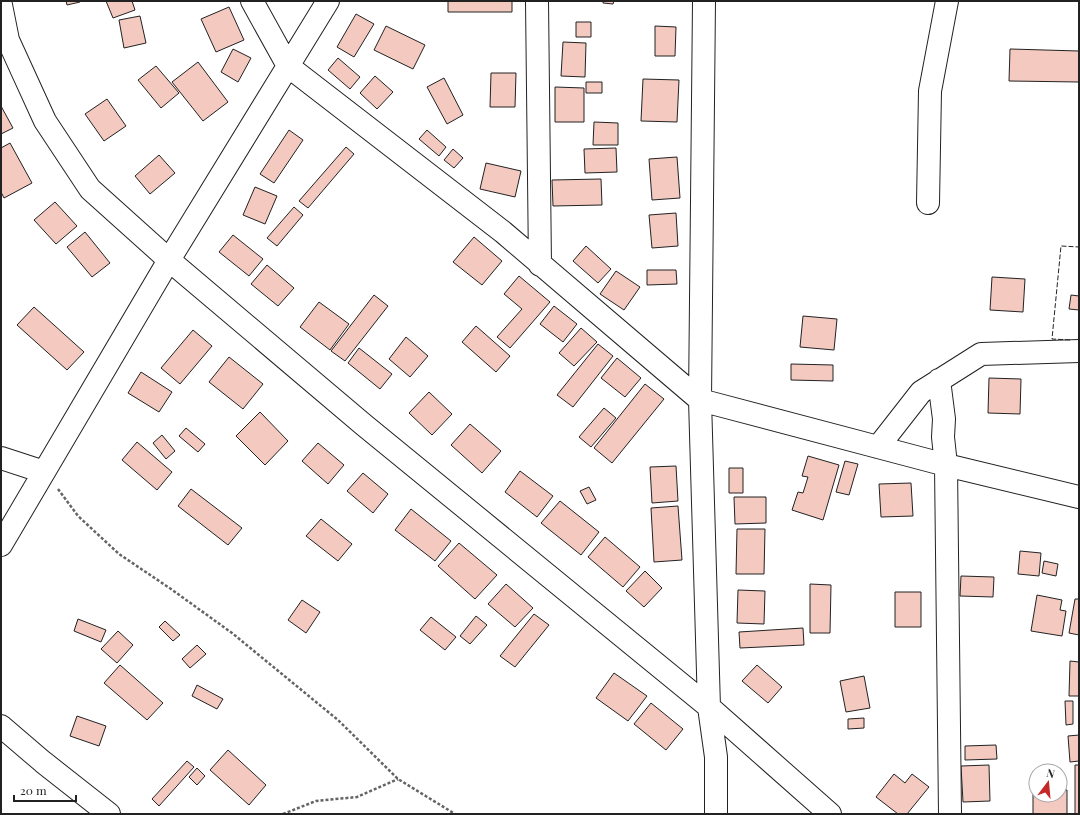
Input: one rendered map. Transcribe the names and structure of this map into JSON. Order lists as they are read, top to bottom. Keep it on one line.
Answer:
{"scale_bar":"20 m","north":"top"}
